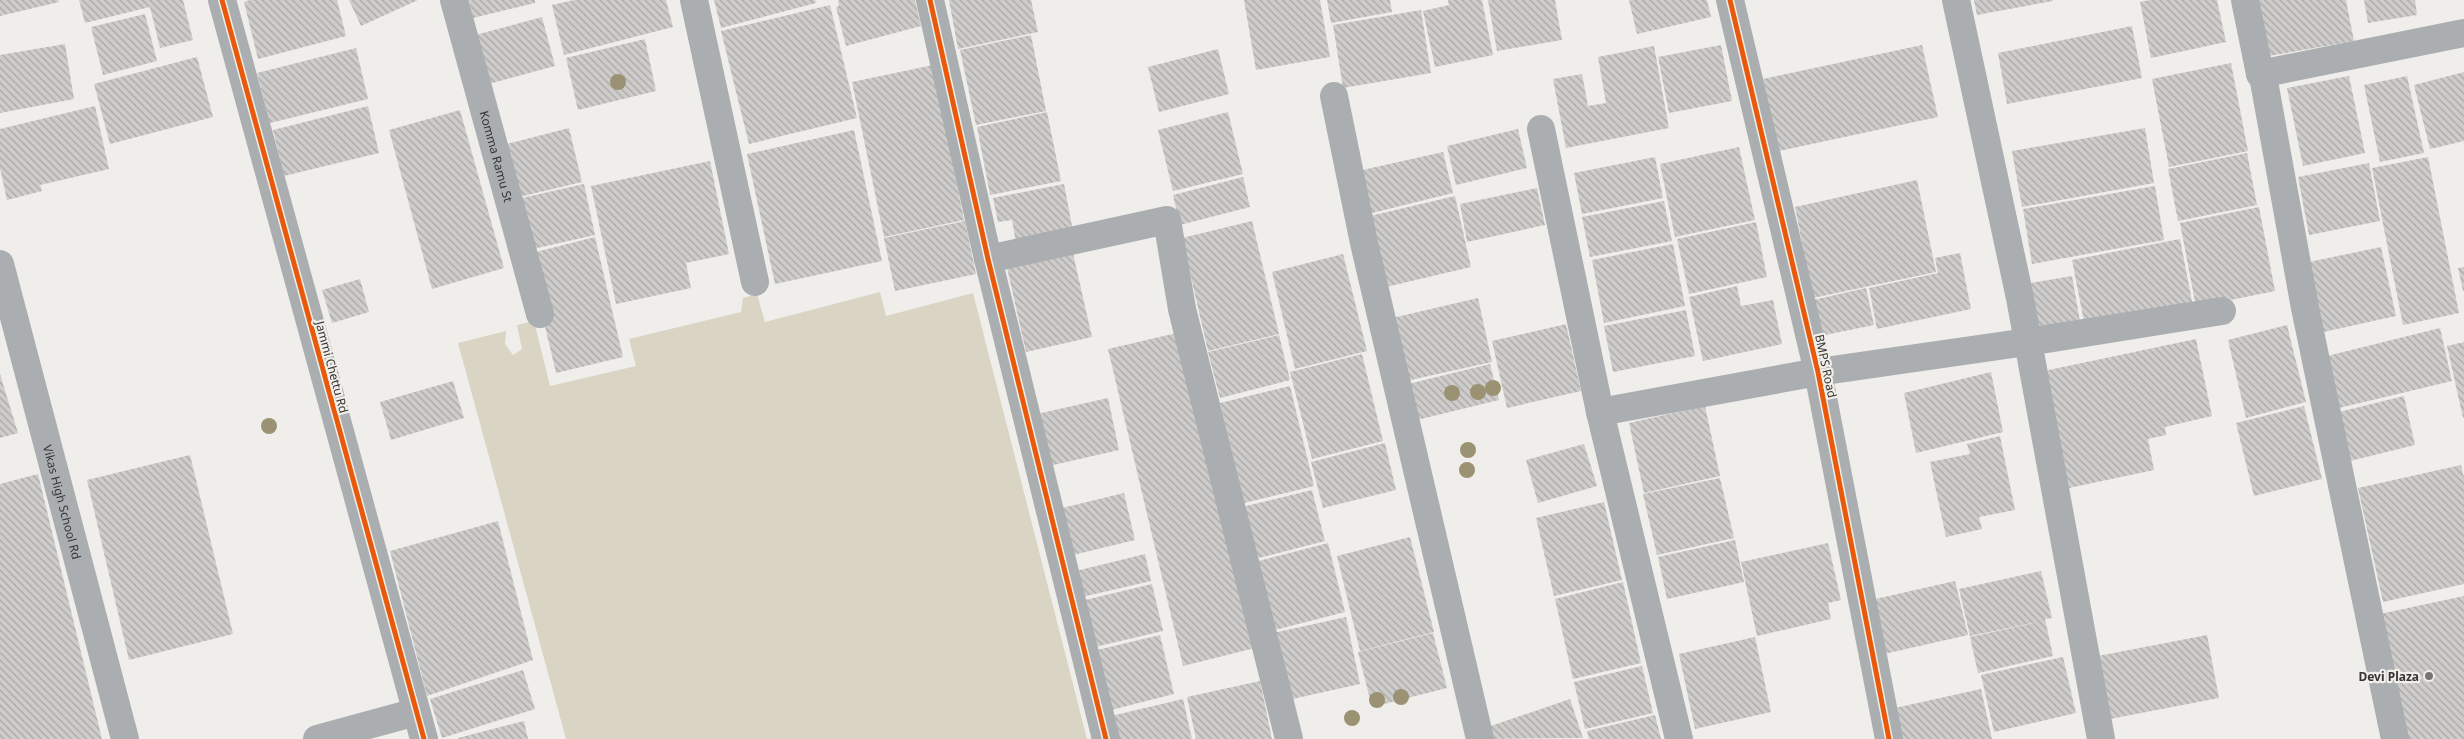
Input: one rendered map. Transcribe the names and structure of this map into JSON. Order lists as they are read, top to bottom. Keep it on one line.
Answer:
{"streets":{"street":["Komma Ramu St","BMPS Road","Jammi Chettu Rd","Vikas High School Rd"]},"places":["Devi Plaza"]}
